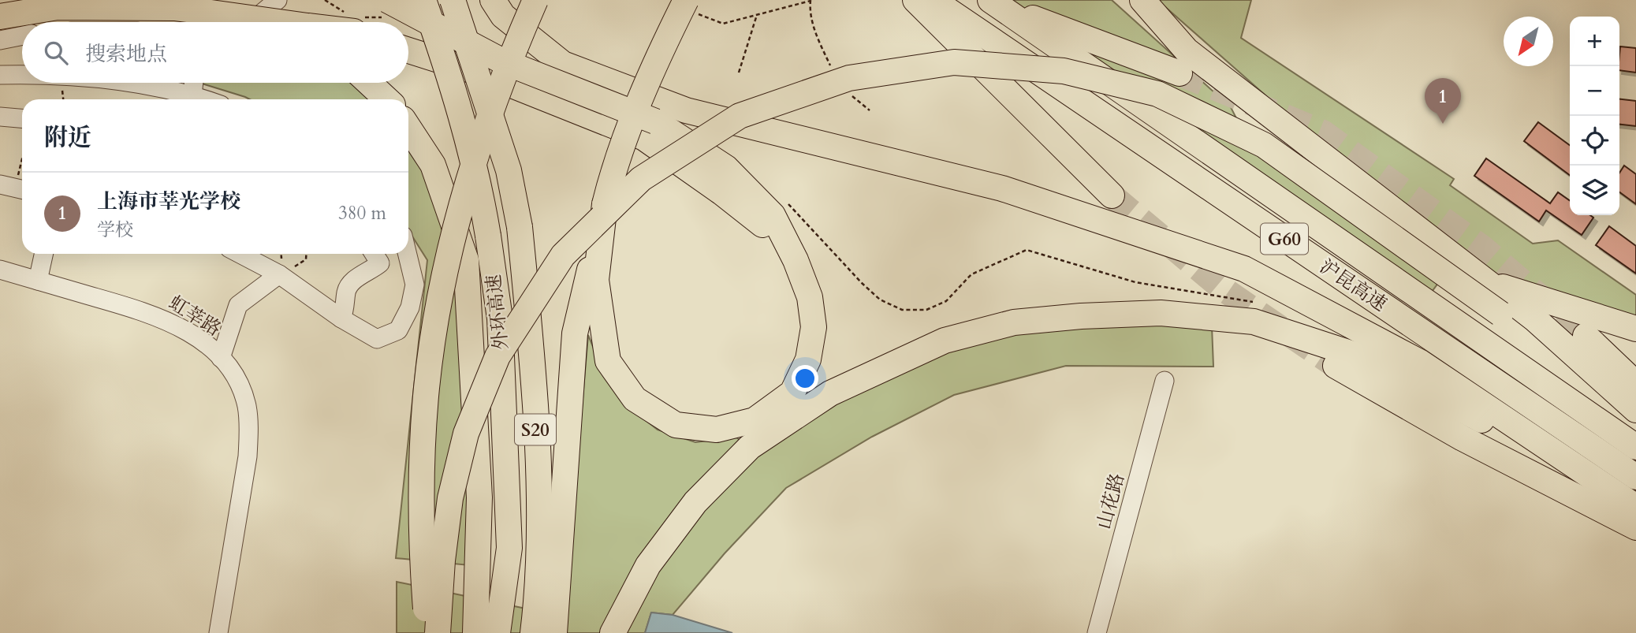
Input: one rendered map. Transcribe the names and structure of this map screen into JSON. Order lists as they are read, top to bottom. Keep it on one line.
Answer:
{"streets":{"highway":["G60","沪昆高速","外环高速","S20"],"street":["虹莘路","山花路"]},"north":"bottom left","page":{"map_buttons":["+","−"],"search":"搜索地点","pins":"1","heading":"附近","list":[{"mark":"1","name":"上海市莘光学校","note":"学校","value":"380 m"}]}}
